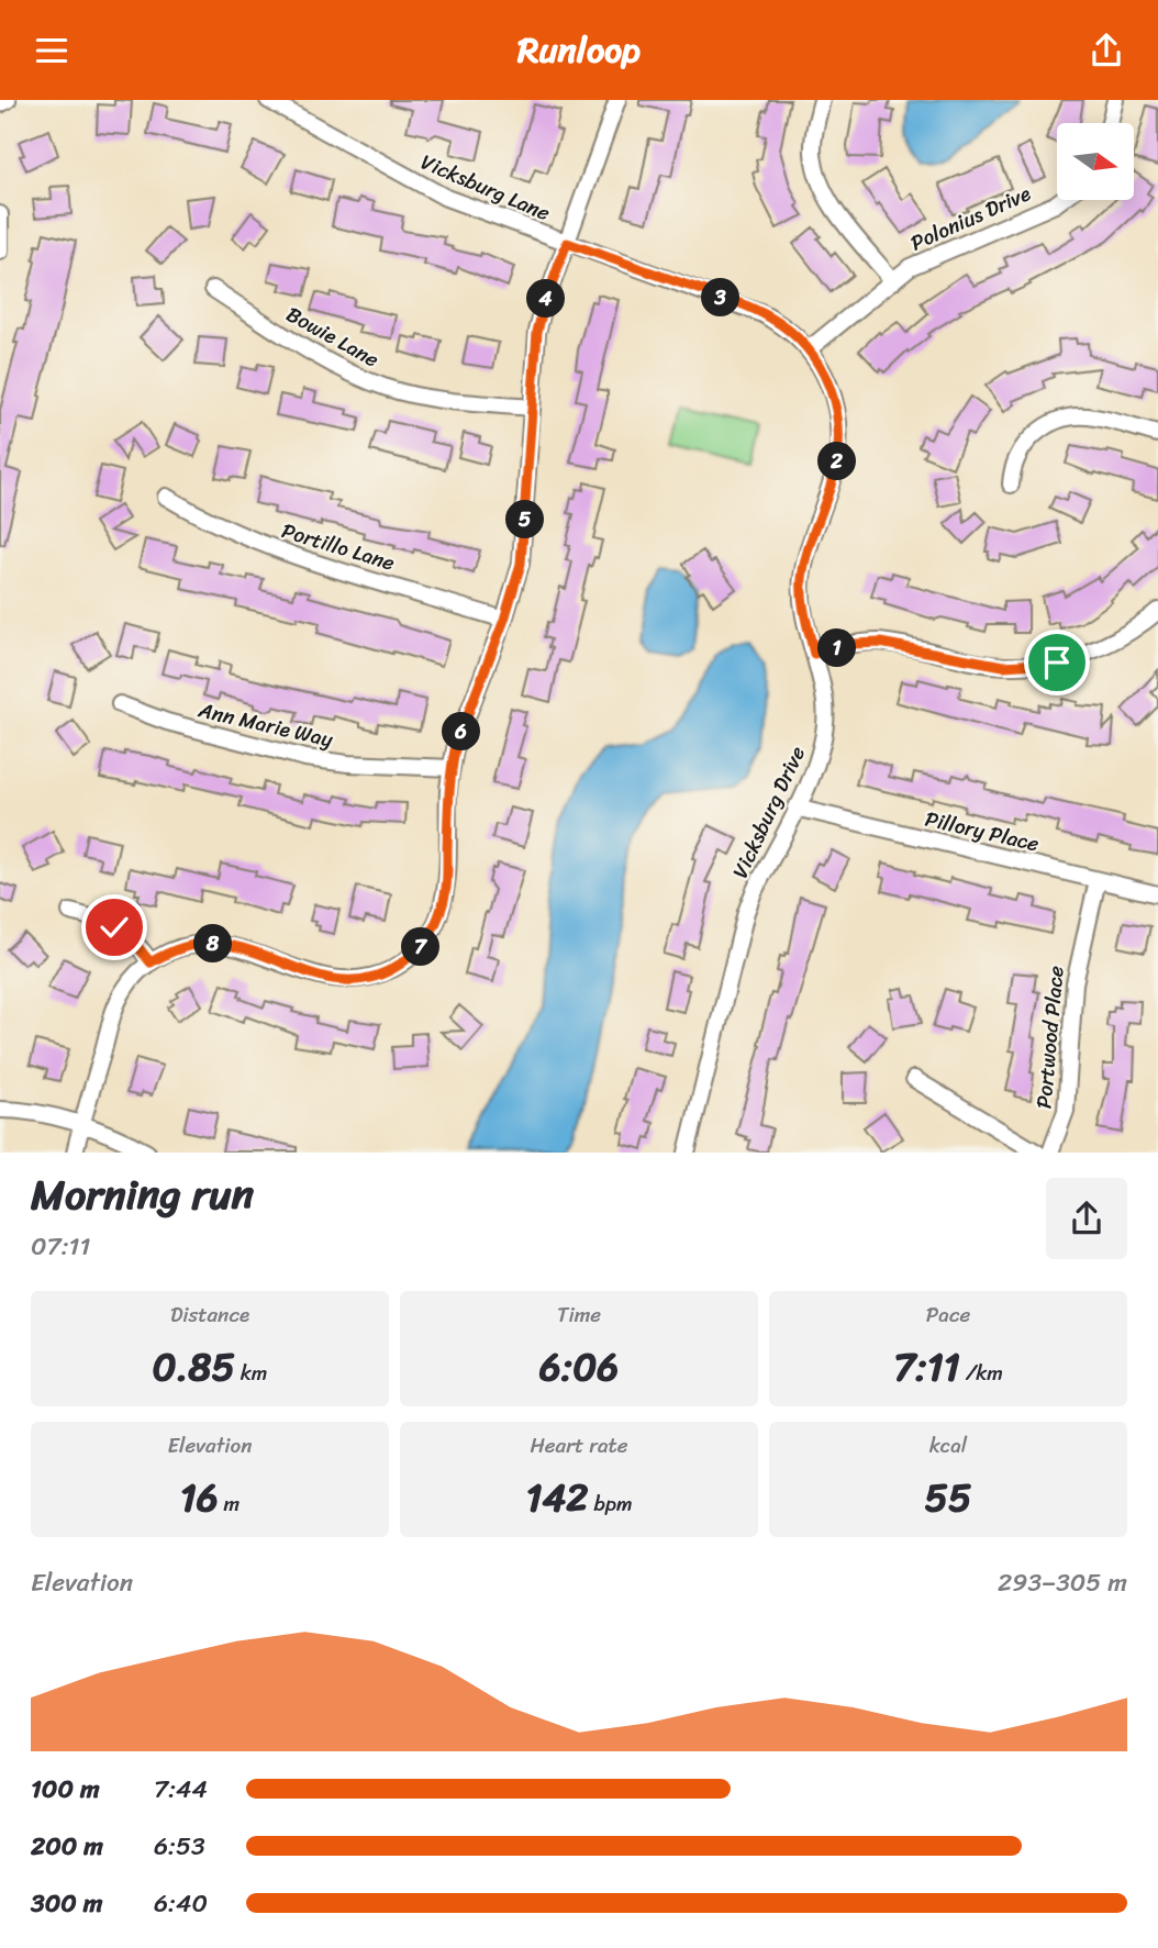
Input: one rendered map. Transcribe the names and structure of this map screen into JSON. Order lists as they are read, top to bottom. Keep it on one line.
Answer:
{"streets":{"street":["Vicksburg Lane","Polonius Drive","Bowie Lane","Portillo Lane","Ann Marie Way","Vicksburg Drive","Pillory Place","Portwood Place"]},"crossings":[["Vicksburg Lane","Vicksburg Drive"],["Polonius Drive","Vicksburg Drive"],["Vicksburg Drive","Pillory Place"],["Pillory Place","Portwood Place"]],"north":"right","page":{"header":"Runloop","pins":["3","4","2","5","1","6","8","7"],"heading":["Morning run","07:11"],"stats":[["Distance","0.85 km"],["Time","6:06"],["Pace","7:11 /km"],["Elevation","16 m"],["Heart rate","142 bpm"],["kcal","55"]],"chart":["Elevation","293–305 m"],"list":[{"name":"100 m","note":"7:44"},{"name":"200 m","note":"6:53"},{"name":"300 m","note":"6:40"}]}}
